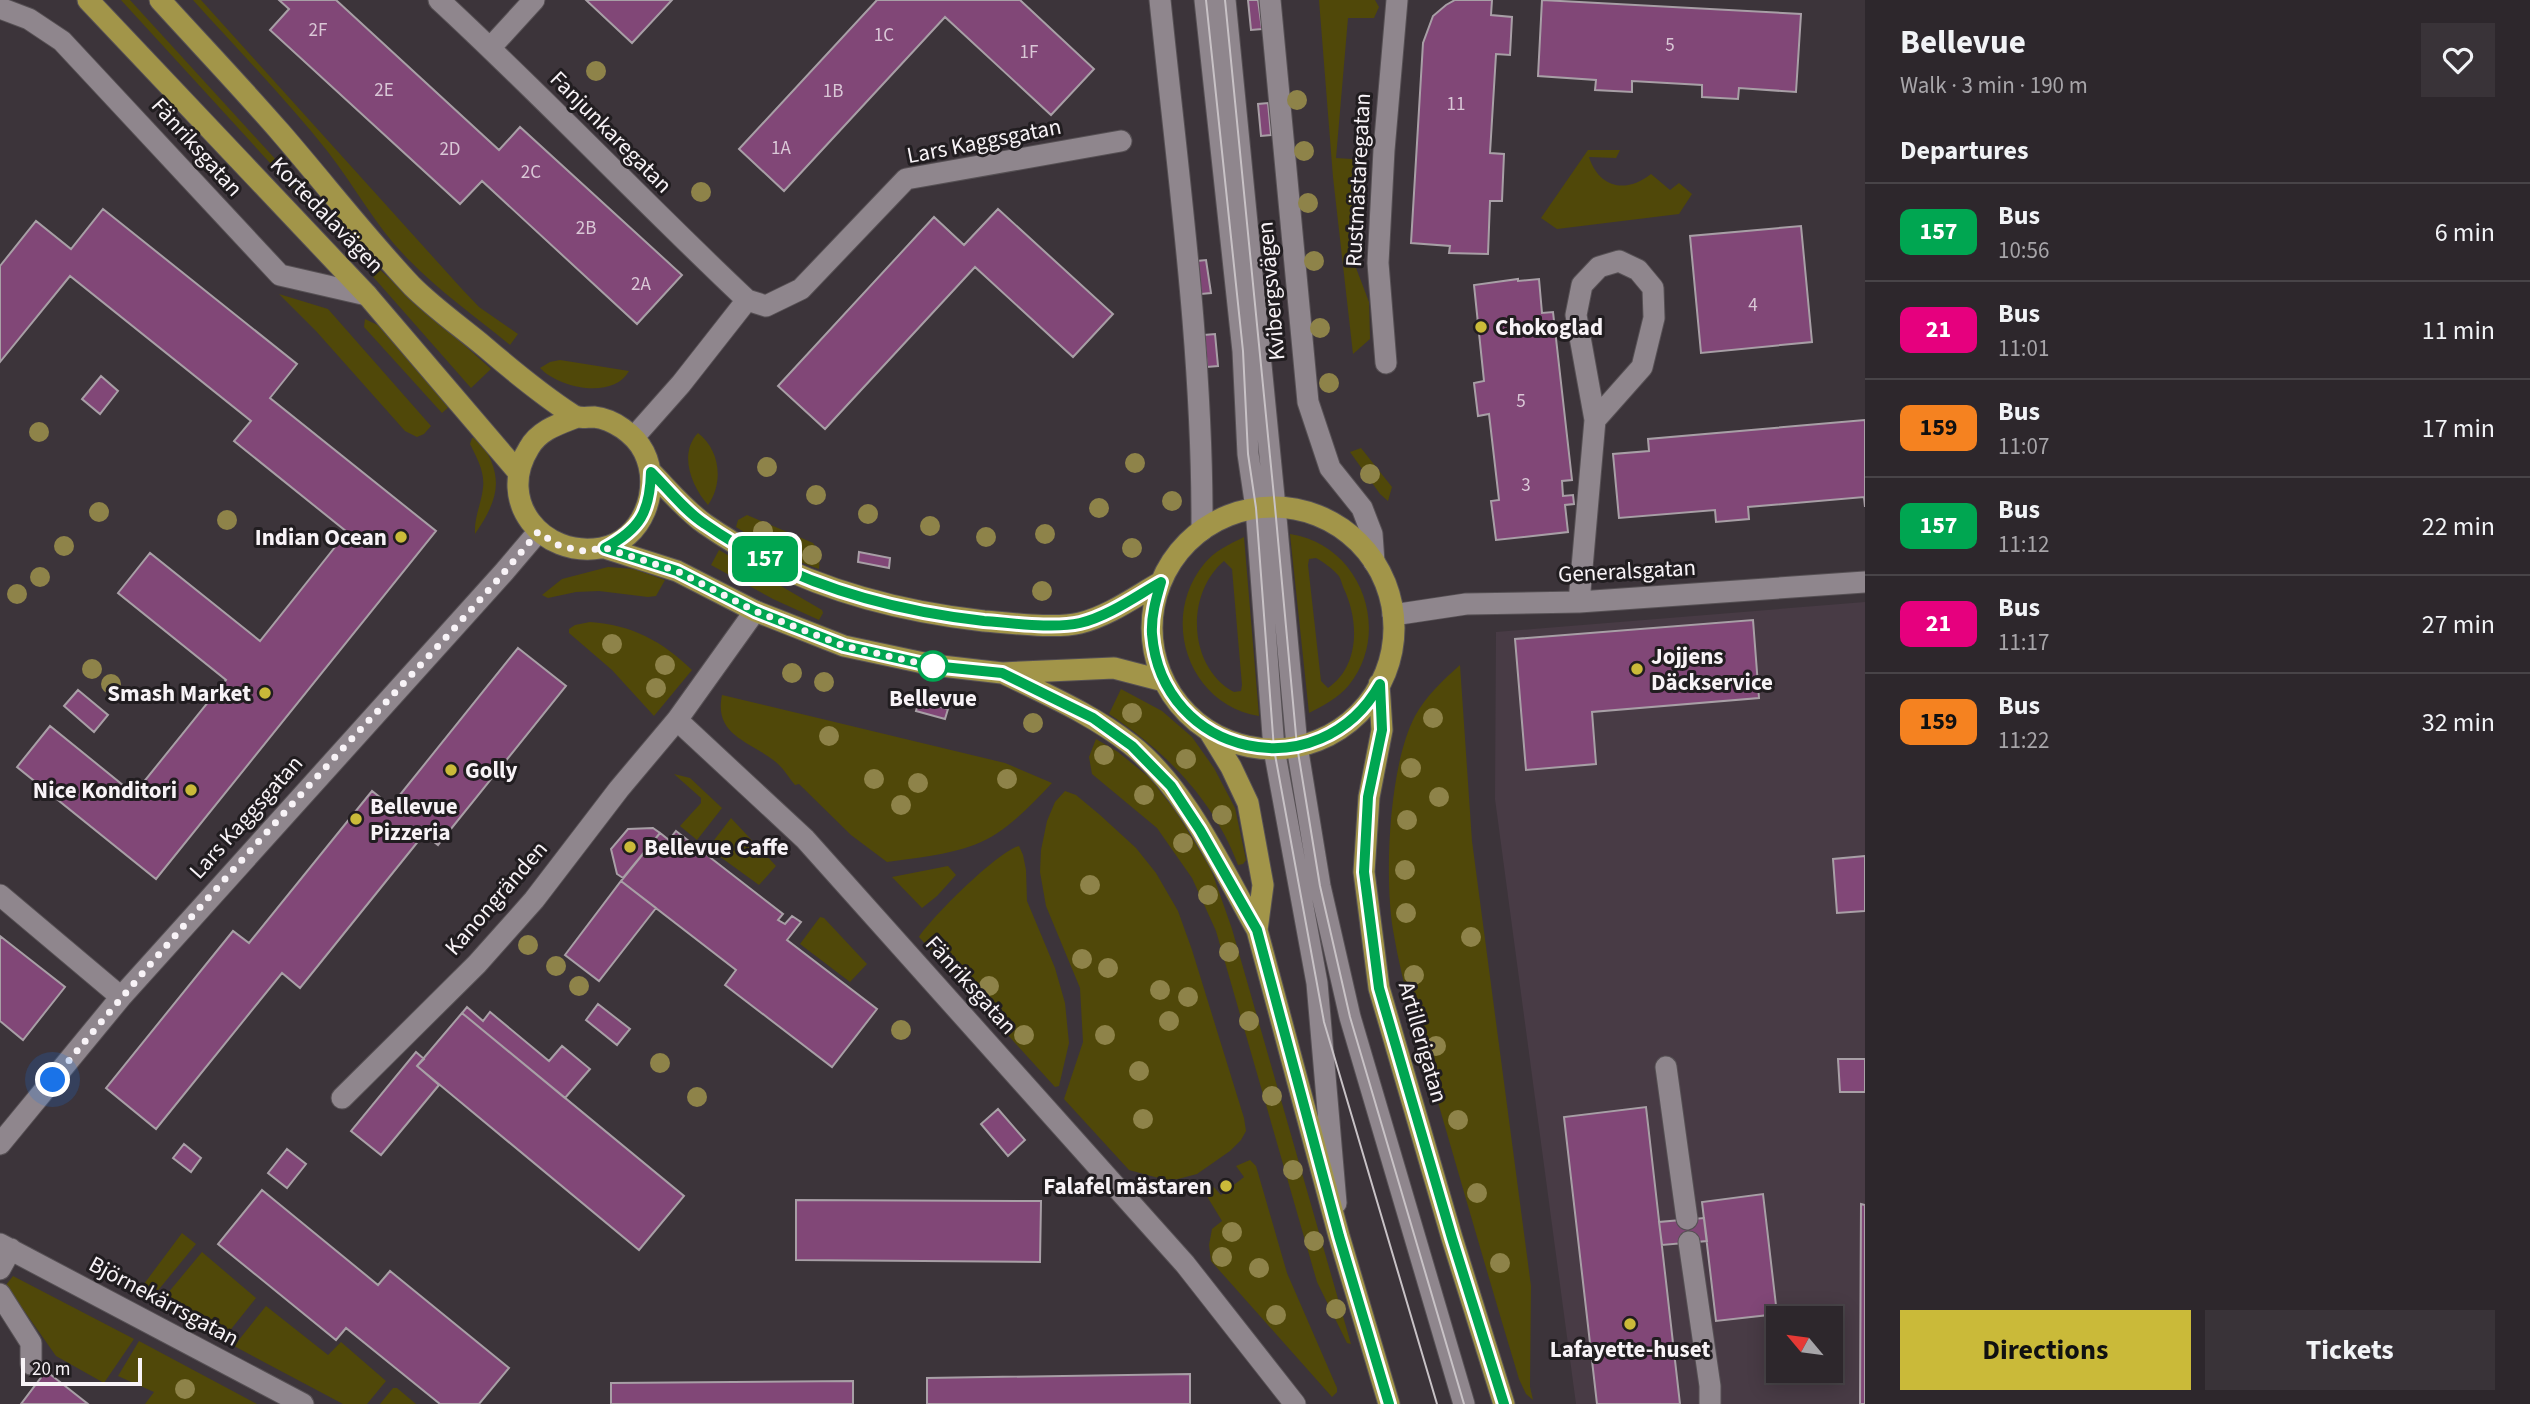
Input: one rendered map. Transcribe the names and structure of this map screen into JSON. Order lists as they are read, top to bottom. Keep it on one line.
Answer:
{"streets":{"main road":["Kortedalavägen","Artillerigatan"],"street":["Fanjunkaregatan","Lars Kaggsgatan","Fänriksgatan","Rustmästaregatan","Kvibergsvägen","Generalsgatan","Kanongränden","Björnekärrsgatan"]},"crossings":[["Fanjunkaregatan","Lars Kaggsgatan"],["Lars Kaggsgatan","Kortedalavägen"],["Fänriksgatan","Kortedalavägen"],["Fänriksgatan","Kanongränden"],["Kvibergsvägen","Artillerigatan"],["Generalsgatan","Artillerigatan"]],"places":["Chokoglad","Indian Ocean","Bellevue","Jojjens Däckservice","Smash Market","Golly","Nice Konditori","Bellevue Pizzeria","Bellevue Caffe","Falafel mästaren","Lafayette-huset"],"lines":["bus line 157"],"house_numbers":["2F","1C","5","1F","2E","1B","11","1A","2D","2C","2B","2A","4","5","3"],"scale_bar":"20 m","north":"top left","page":{"on_map":"157","heading":[["Bellevue","Walk · 3 min · 190 m"],"Departures"],"list":[{"mark":"157","name":"Bus","note":"10:56","value":"6 min"},{"mark":"21","name":"Bus","note":"11:01","value":"11 min"},{"mark":"159","name":"Bus","note":"11:07","value":"17 min"},{"mark":"157","name":"Bus","note":"11:12","value":"22 min"},{"mark":"21","name":"Bus","note":"11:17","value":"27 min"},{"mark":"159","name":"Bus","note":"11:22","value":"32 min"}],"buttons":["Directions","Tickets"],"scale":"20 m"}}
